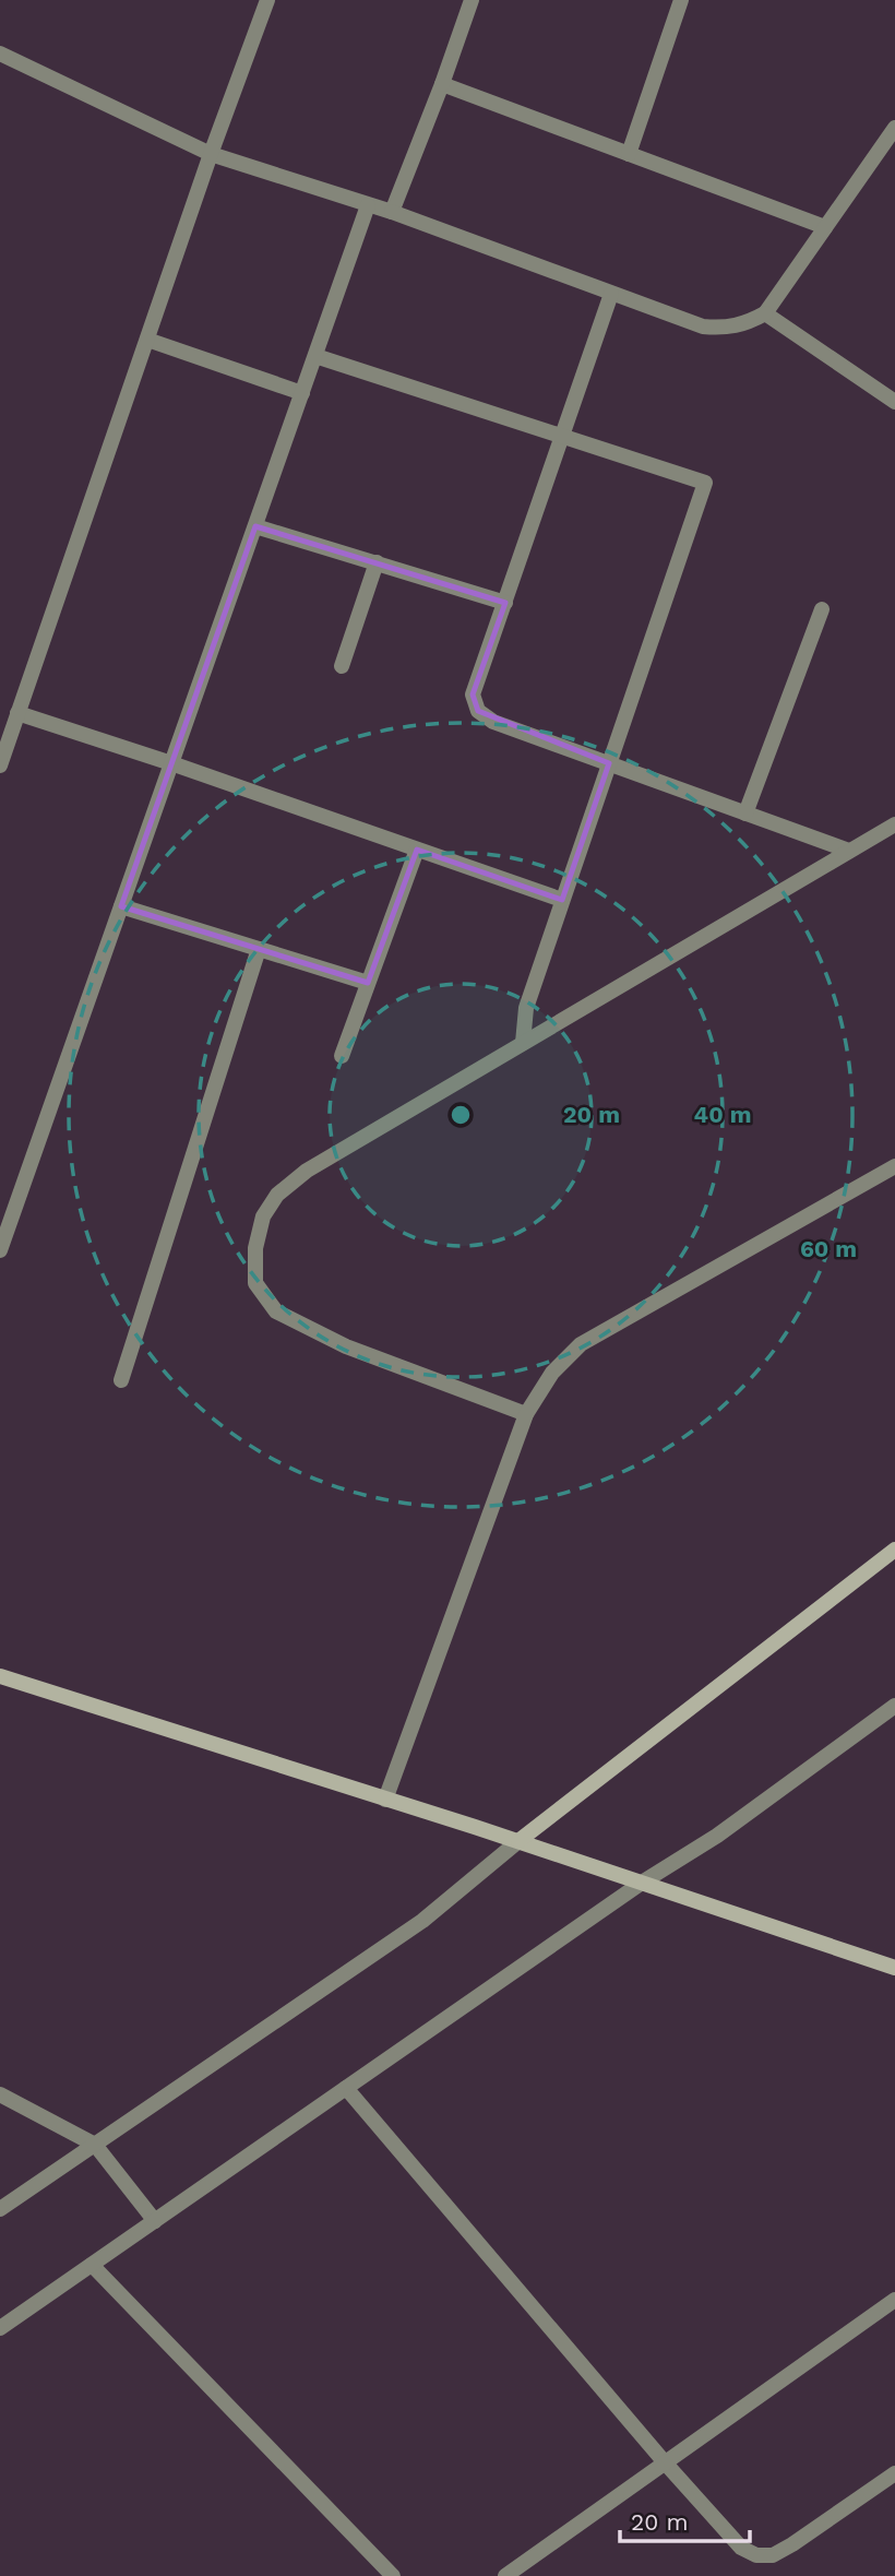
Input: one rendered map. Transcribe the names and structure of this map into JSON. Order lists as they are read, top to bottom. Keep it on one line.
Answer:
{"scale_bar":"20 m","rings":["20 m","40 m","60 m"]}
